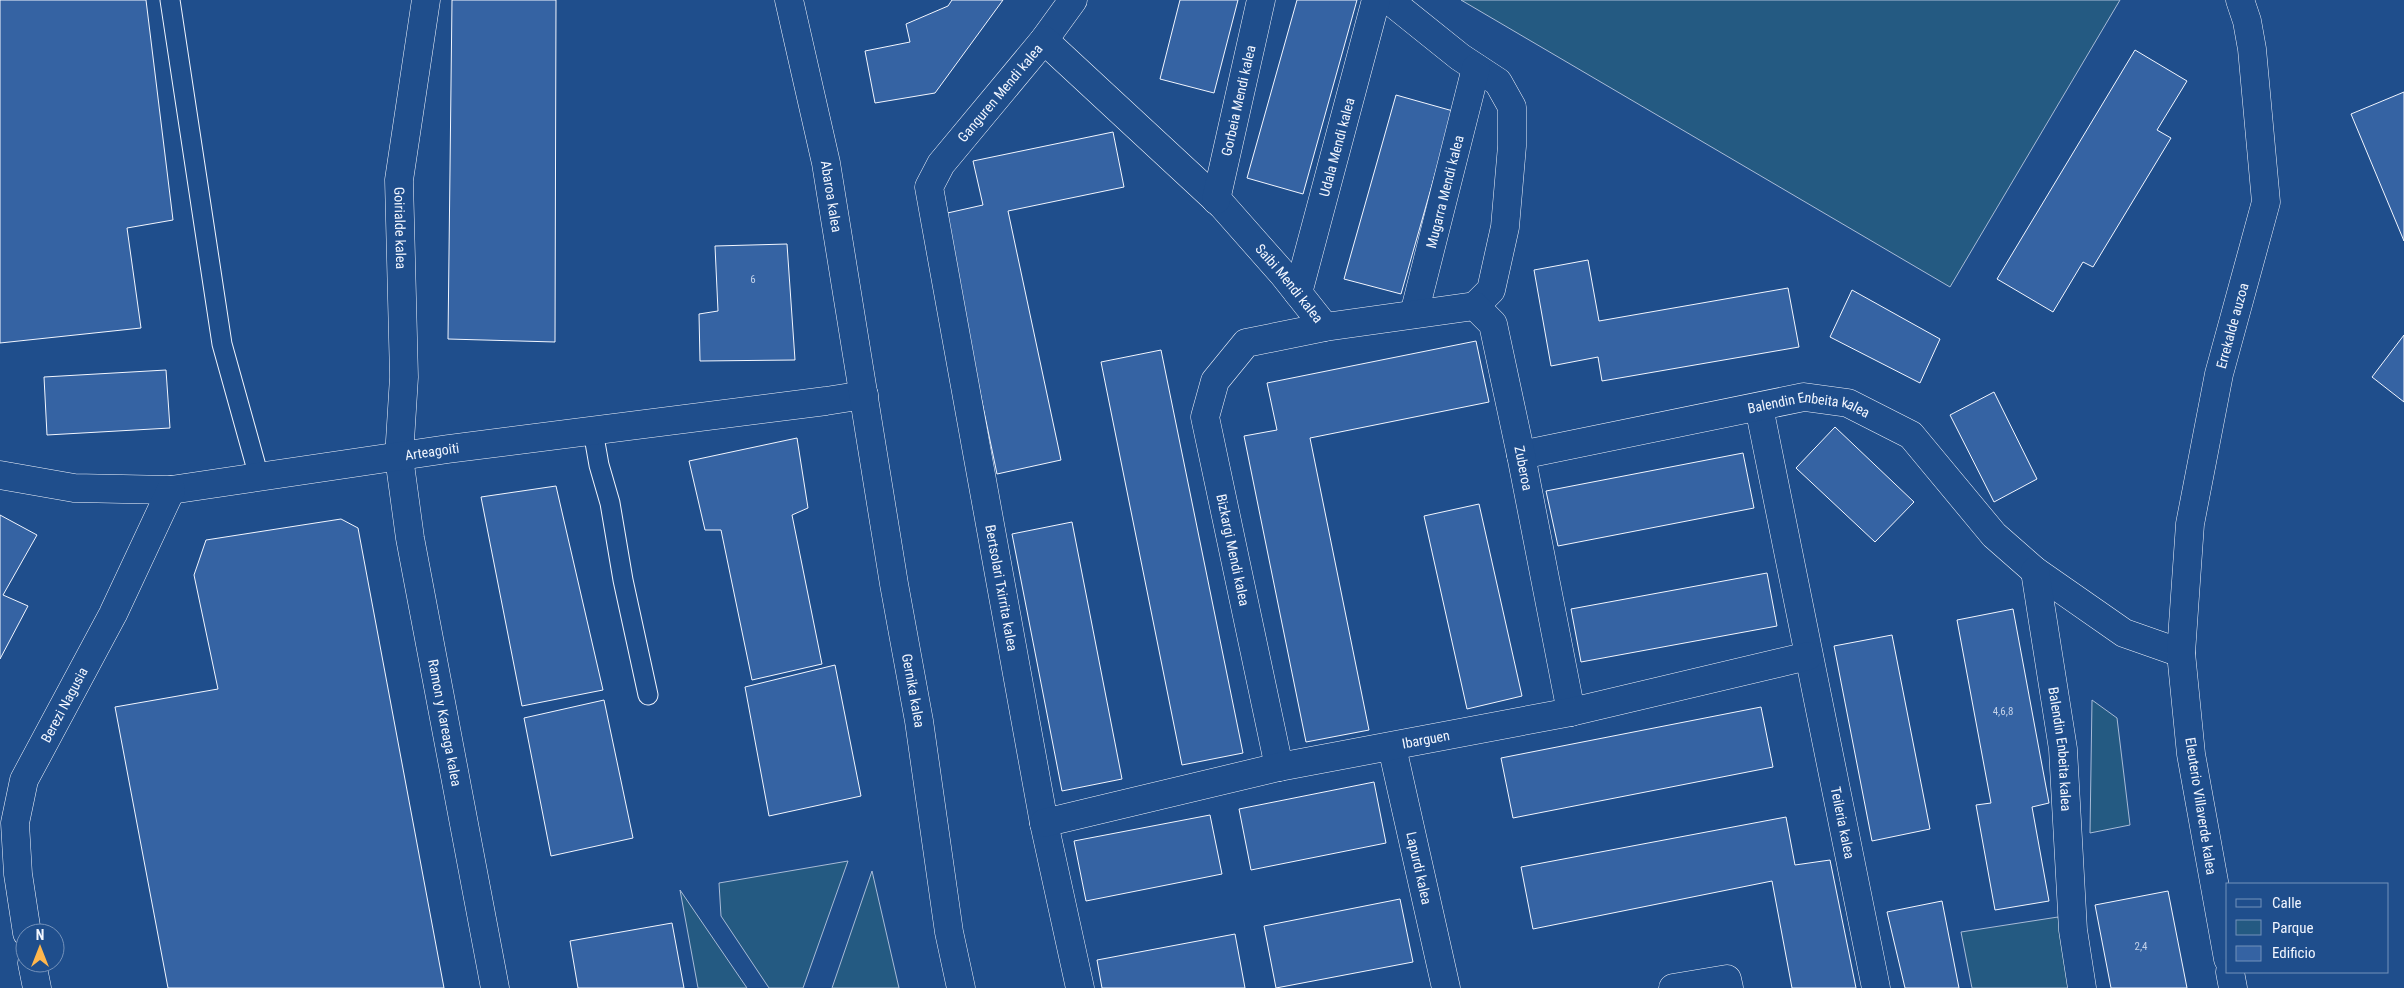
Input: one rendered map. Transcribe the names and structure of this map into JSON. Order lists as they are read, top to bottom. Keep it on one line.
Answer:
{"streets":{"street":["Ganguren Mendi kalea","Gorbeia Mendi kalea","Udala Mendi kalea","Mugarra Mendi kalea","Abaroa kalea","Goirialde kalea","Saibi Mendi kalea","Errekalde auzoa","Balendin Enbeita kalea","Arteagoiti","Zuberoa","Bizkargi Mendi kalea","Bertsolari Txirrita kalea","Gernika kalea","Berezi Nagusia","Ramon y Kareaga kalea","Ibarguen","Eleuterio Villaverde kalea","Teileria kalea","Lapurdi kalea"]},"crossings":[["Ganguren Mendi kalea","Bertsolari Txirrita kalea"],["Gorbeia Mendi kalea","Saibi Mendi kalea"],["Udala Mendi kalea","Saibi Mendi kalea"],["Mugarra Mendi kalea","Saibi Mendi kalea"],["Abaroa kalea","Arteagoiti"],["Abaroa kalea","Gernika kalea"],["Goirialde kalea","Arteagoiti"],["Goirialde kalea","Ramon y Kareaga kalea"],["Saibi Mendi kalea","Bizkargi Mendi kalea"],["Errekalde auzoa","Balendin Enbeita kalea"],["Errekalde auzoa","Eleuterio Villaverde kalea"],["Balendin Enbeita kalea","Zuberoa"],["Balendin Enbeita kalea","Eleuterio Villaverde kalea"],["Balendin Enbeita kalea","Teileria kalea"],["Arteagoiti","Gernika kalea"],["Arteagoiti","Berezi Nagusia"],["Arteagoiti","Ramon y Kareaga kalea"],["Zuberoa","Ibarguen"],["Bizkargi Mendi kalea","Ibarguen"],["Bertsolari Txirrita kalea","Ibarguen"],["Ibarguen","Teileria kalea"],["Ibarguen","Lapurdi kalea"]],"house_numbers":["6","4,6,8","2,4"],"legend":["Calle","Parque","Edificio"],"north":"top"}
